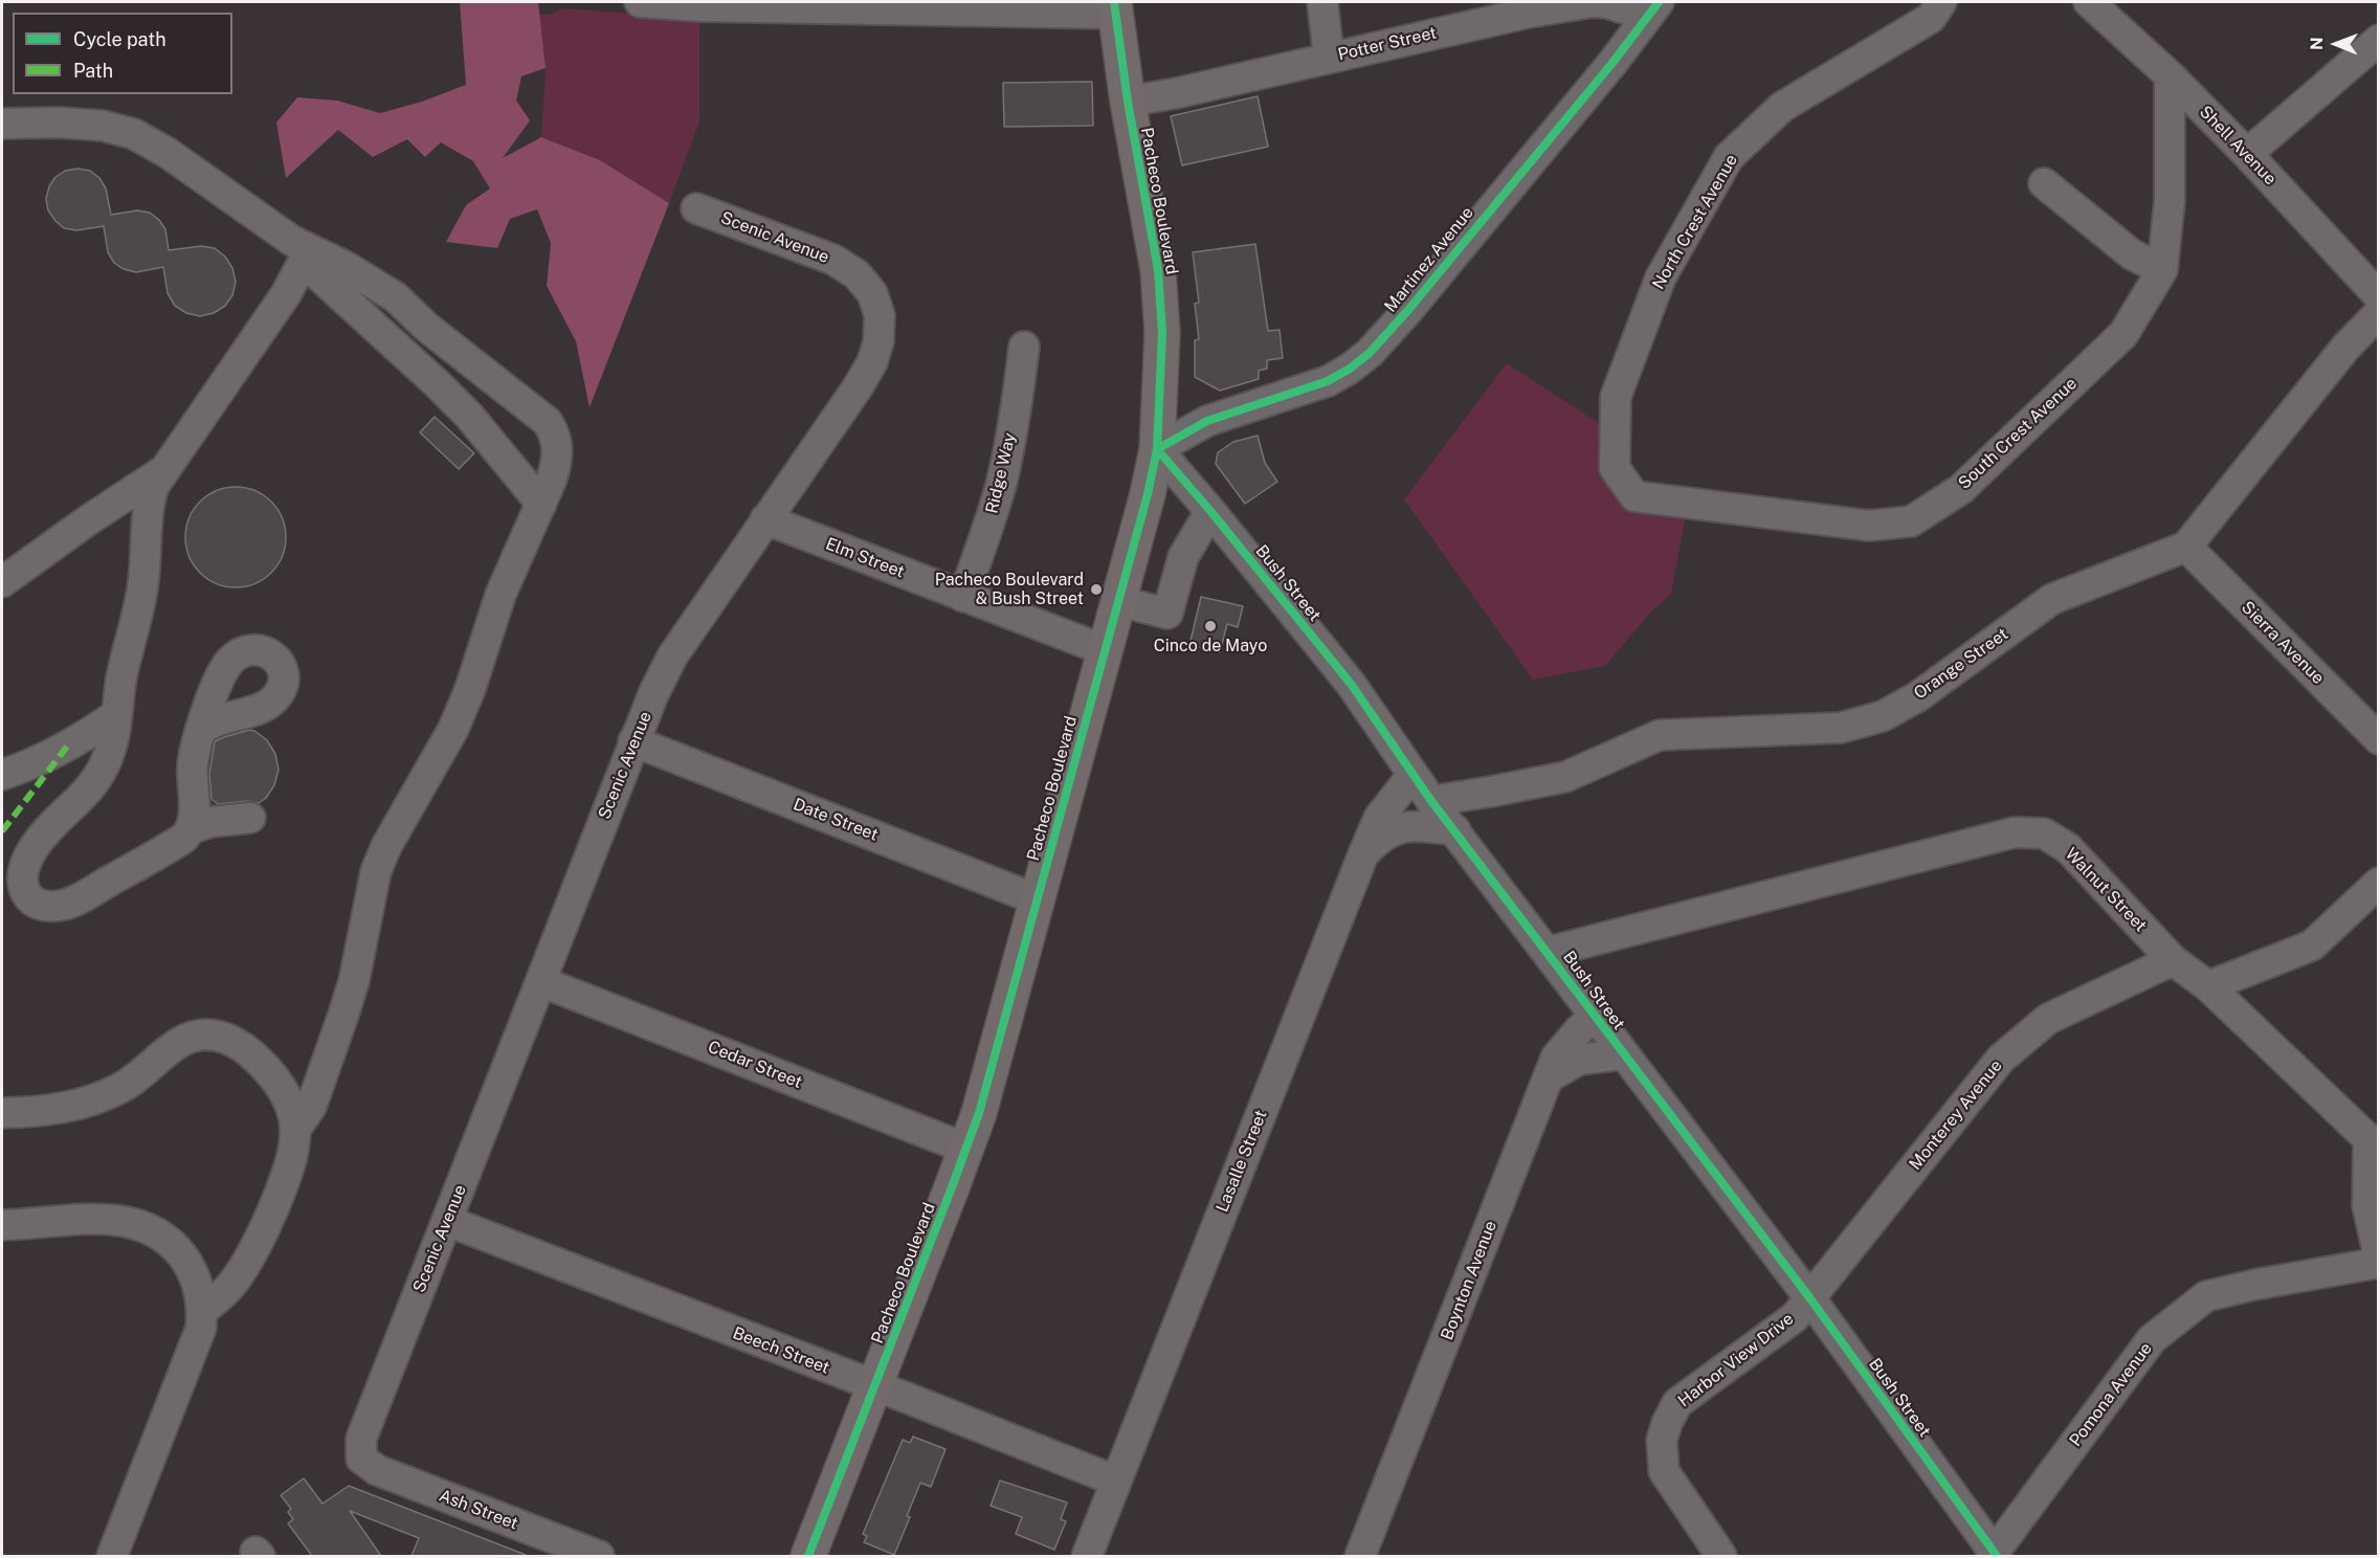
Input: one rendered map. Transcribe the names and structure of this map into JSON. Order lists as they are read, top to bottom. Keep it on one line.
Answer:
{"streets":{"main road":["Pacheco Boulevard"],"street":["Potter Street","Shell Avenue","North Crest Avenue","Scenic Avenue","Martinez Avenue","South Crest Avenue","Ridge Way","Elm Street","Bush Street","Sierra Avenue","Orange Street","Date Street","Walnut Street","Cedar Street","Monterey Avenue","Lasalle Street","Boynton Avenue","Beech Street","Harbor View Drive","Pomona Avenue","Ash Street"]},"crossings":[["Potter Street","Pacheco Boulevard"],["Potter Street","Martinez Avenue"],["Shell Avenue","South Crest Avenue"],["Pacheco Boulevard","Martinez Avenue"],["Pacheco Boulevard","Elm Street"],["Pacheco Boulevard","Bush Street"],["Pacheco Boulevard","Date Street"],["Pacheco Boulevard","Cedar Street"],["Pacheco Boulevard","Beech Street"],["North Crest Avenue","South Crest Avenue"],["Scenic Avenue","Elm Street"],["Scenic Avenue","Date Street"],["Scenic Avenue","Cedar Street"],["Scenic Avenue","Beech Street"],["Scenic Avenue","Ash Street"],["Martinez Avenue","Bush Street"],["Ridge Way","Elm Street"],["Bush Street","Orange Street"],["Bush Street","Walnut Street"],["Bush Street","Monterey Avenue"],["Bush Street","Lasalle Street"],["Bush Street","Boynton Avenue"],["Bush Street","Harbor View Drive"],["Bush Street","Pomona Avenue"],["Sierra Avenue","Orange Street"],["Walnut Street","Monterey Avenue"],["Monterey Avenue","Harbor View Drive"],["Lasalle Street","Beech Street"]],"places":["Pacheco Boulevard & Bush Street","Cinco de Mayo"],"legend":["Cycle path","Path"],"north":"left"}
